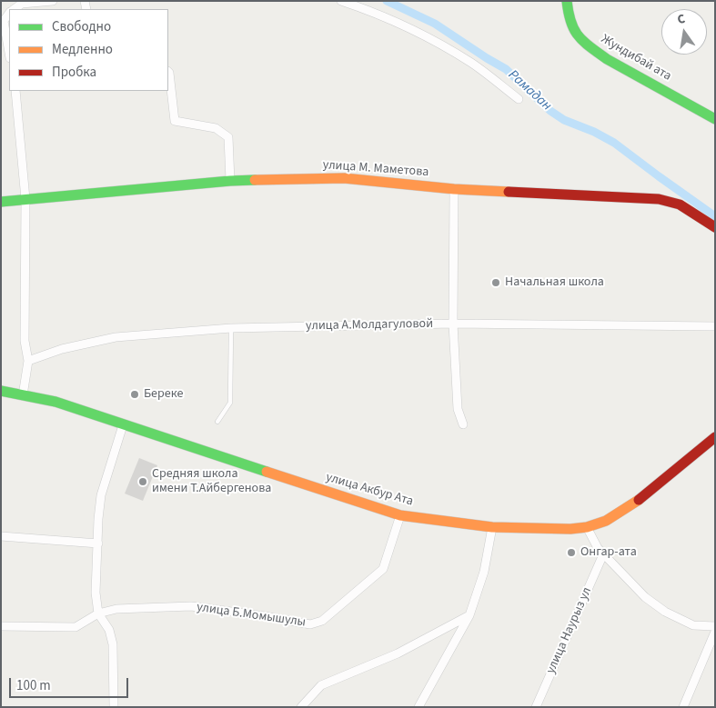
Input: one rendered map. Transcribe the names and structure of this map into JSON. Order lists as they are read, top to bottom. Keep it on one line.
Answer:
{"streets":{"street":["Жундибай ата","улица М. Маметова","улица А.Молдагуловой","улица Акбур Ата","улица Б.Момышулы","улица Наурыз ул"]},"crossings":[["улица Акбур Ата","улица Б.Момышулы"]],"water":["Рамадан"],"places":["Начальная школа","Береке","Средняя школа имени Т.Айбергенова","Онгар-ата"],"legend":["Свободно","Медленно","Пробка"],"scale_bar":"100 m","north":"top"}
